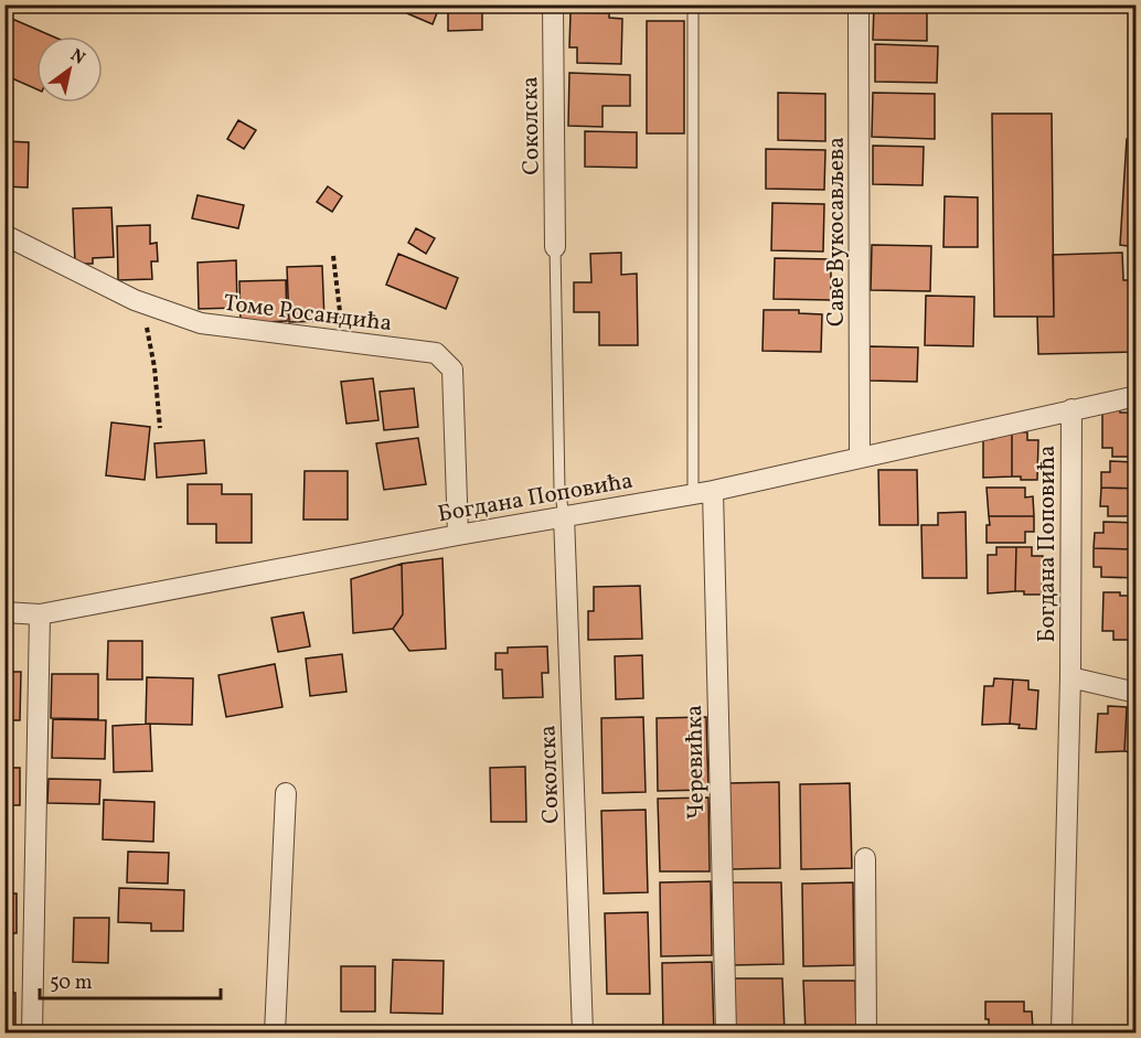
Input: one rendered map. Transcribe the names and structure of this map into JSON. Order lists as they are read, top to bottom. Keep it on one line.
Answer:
{"streets":{"street":["Соколска","Саве Вукосављева","Томе Росандића","Богдана Поповића","Черевићка"]},"crossings":[["Соколска","Богдана Поповића"],["Саве Вукосављева","Богдана Поповића"],["Томе Росандића","Богдана Поповића"],["Богдана Поповића","Черевићка"]],"scale_bar":"50 m","north":"top right"}
